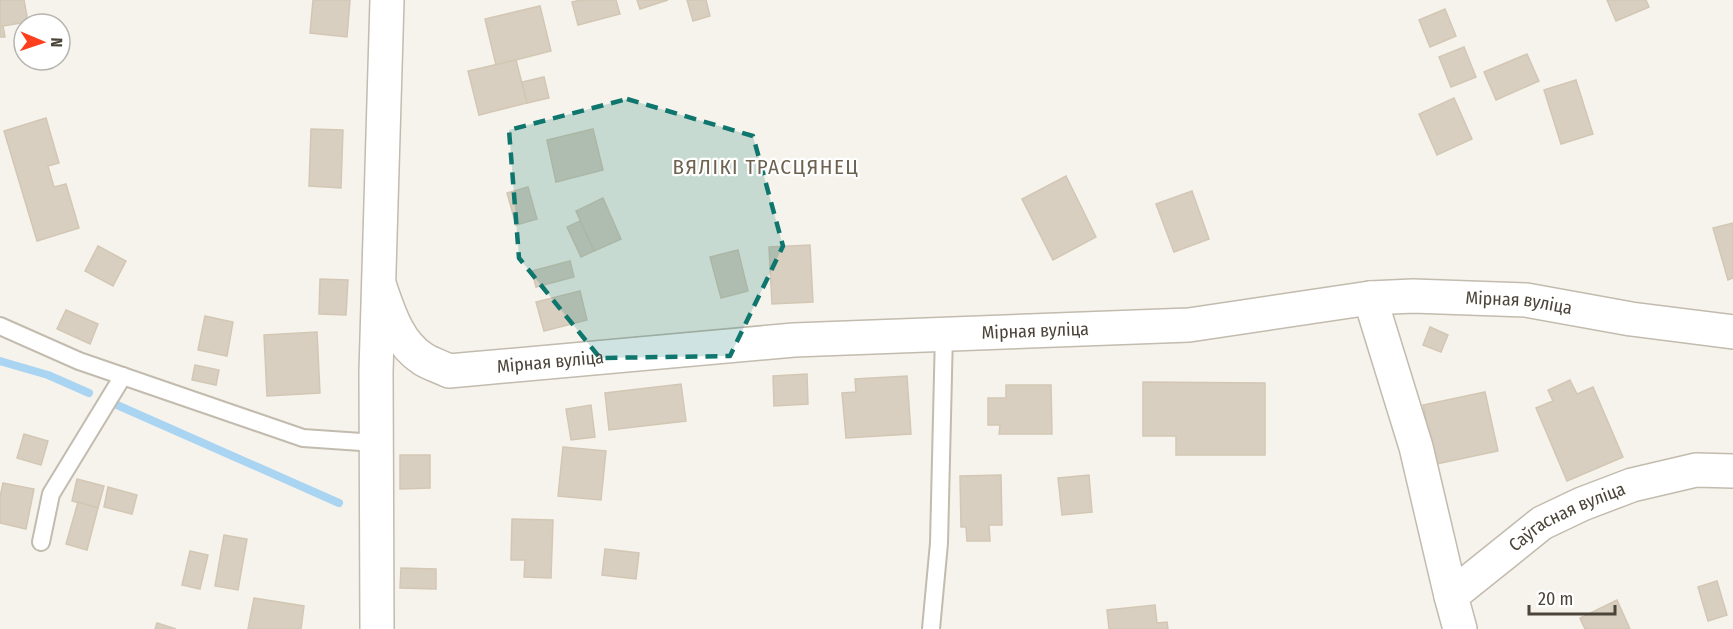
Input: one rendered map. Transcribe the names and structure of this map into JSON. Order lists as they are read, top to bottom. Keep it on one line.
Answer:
{"streets":{"street":["Мірная вуліца","Саўгасная вуліца"]},"districts":["ВЯЛІКІ ТРАСЦЯНЕЦ"],"scale_bar":"20 m","north":"right"}
